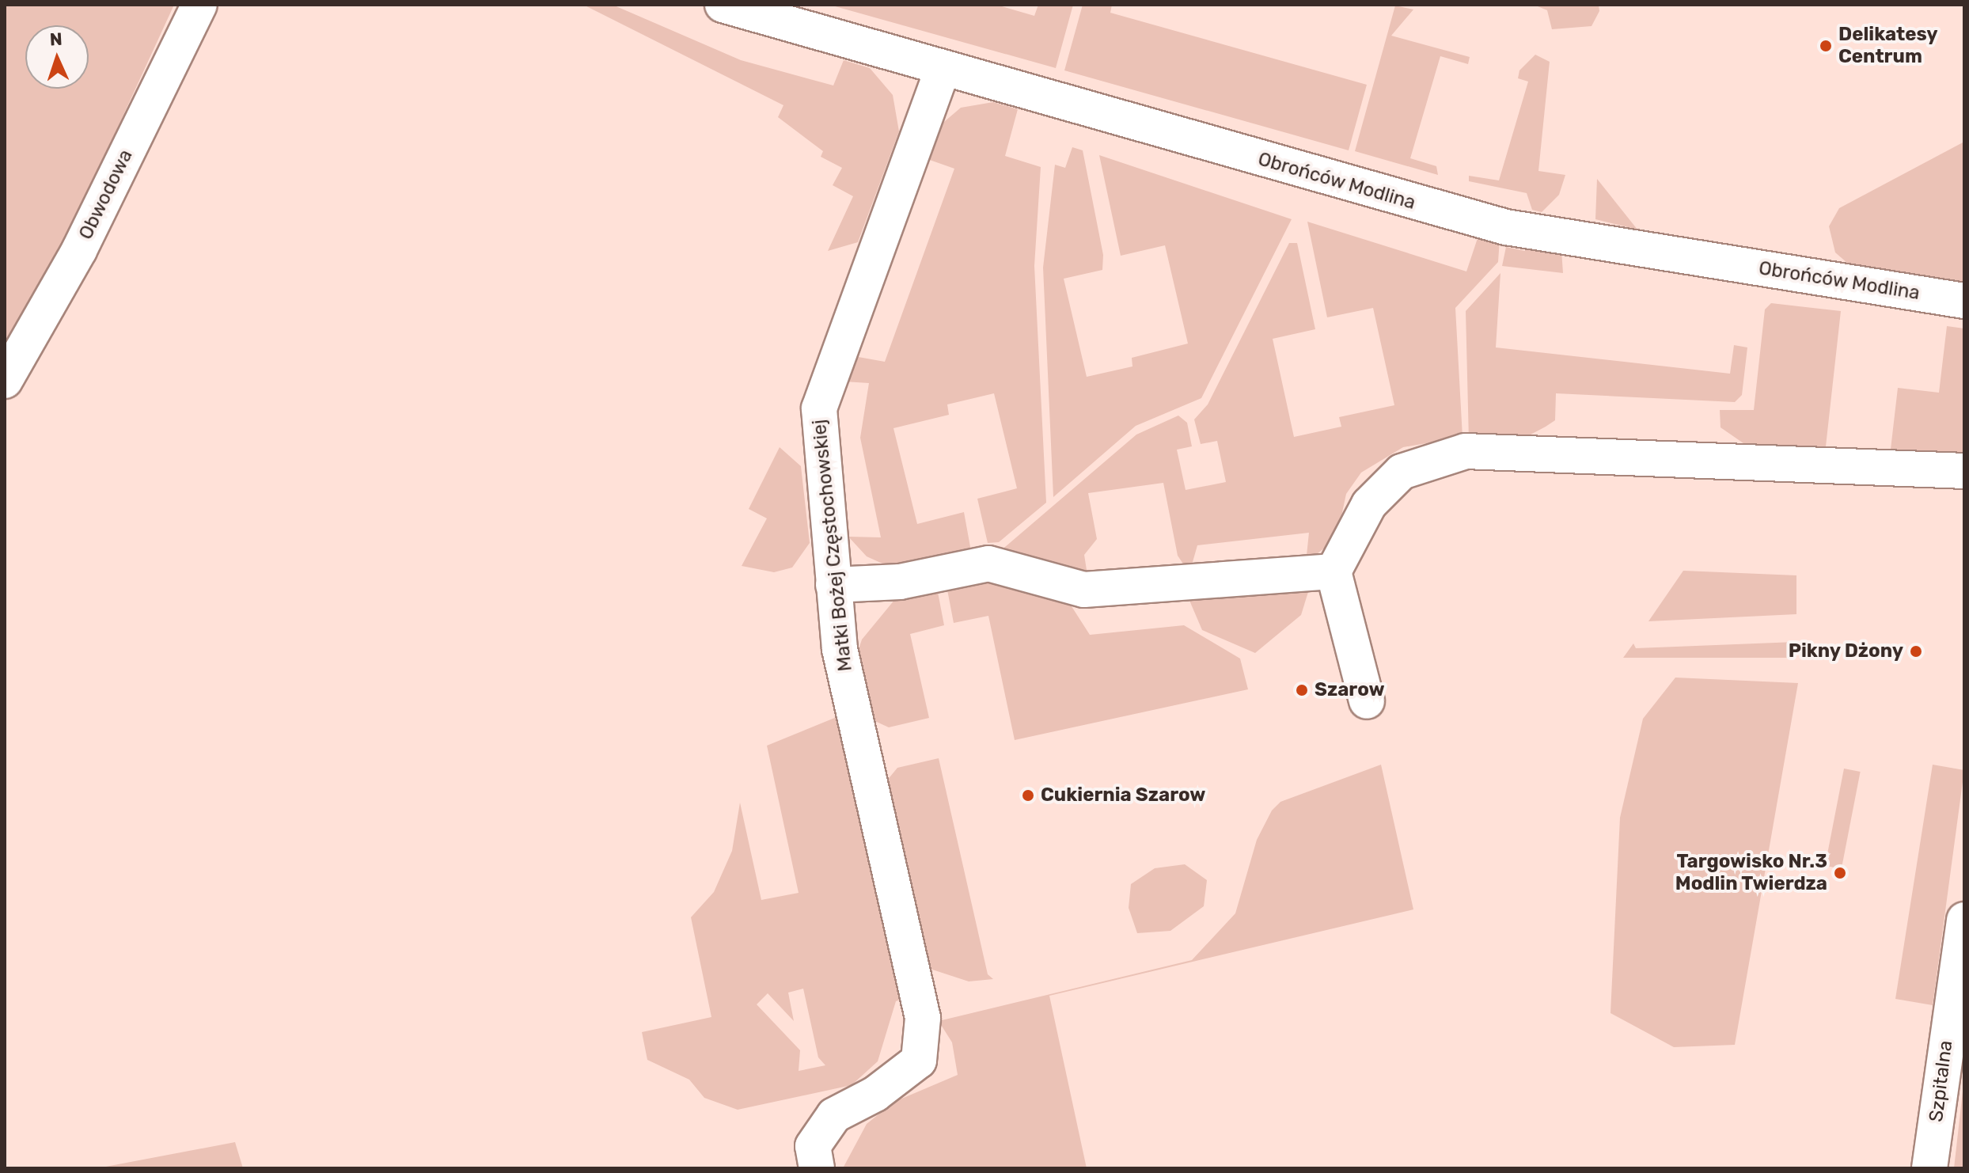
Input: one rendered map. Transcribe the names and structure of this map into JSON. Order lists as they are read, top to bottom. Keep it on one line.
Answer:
{"streets":{"street":["Obrońców Modlina","Obwodowa","Matki Bożej Częstochowskiej","Szpitalna"]},"crossings":[["Obrońców Modlina","Matki Bożej Częstochowskiej"]],"places":["Delikatesy Centrum","Pikny Dżony","Szarow","Cukiernia Szarow","Targowisko Nr.3 Modlin Twierdza"],"north":"top"}
